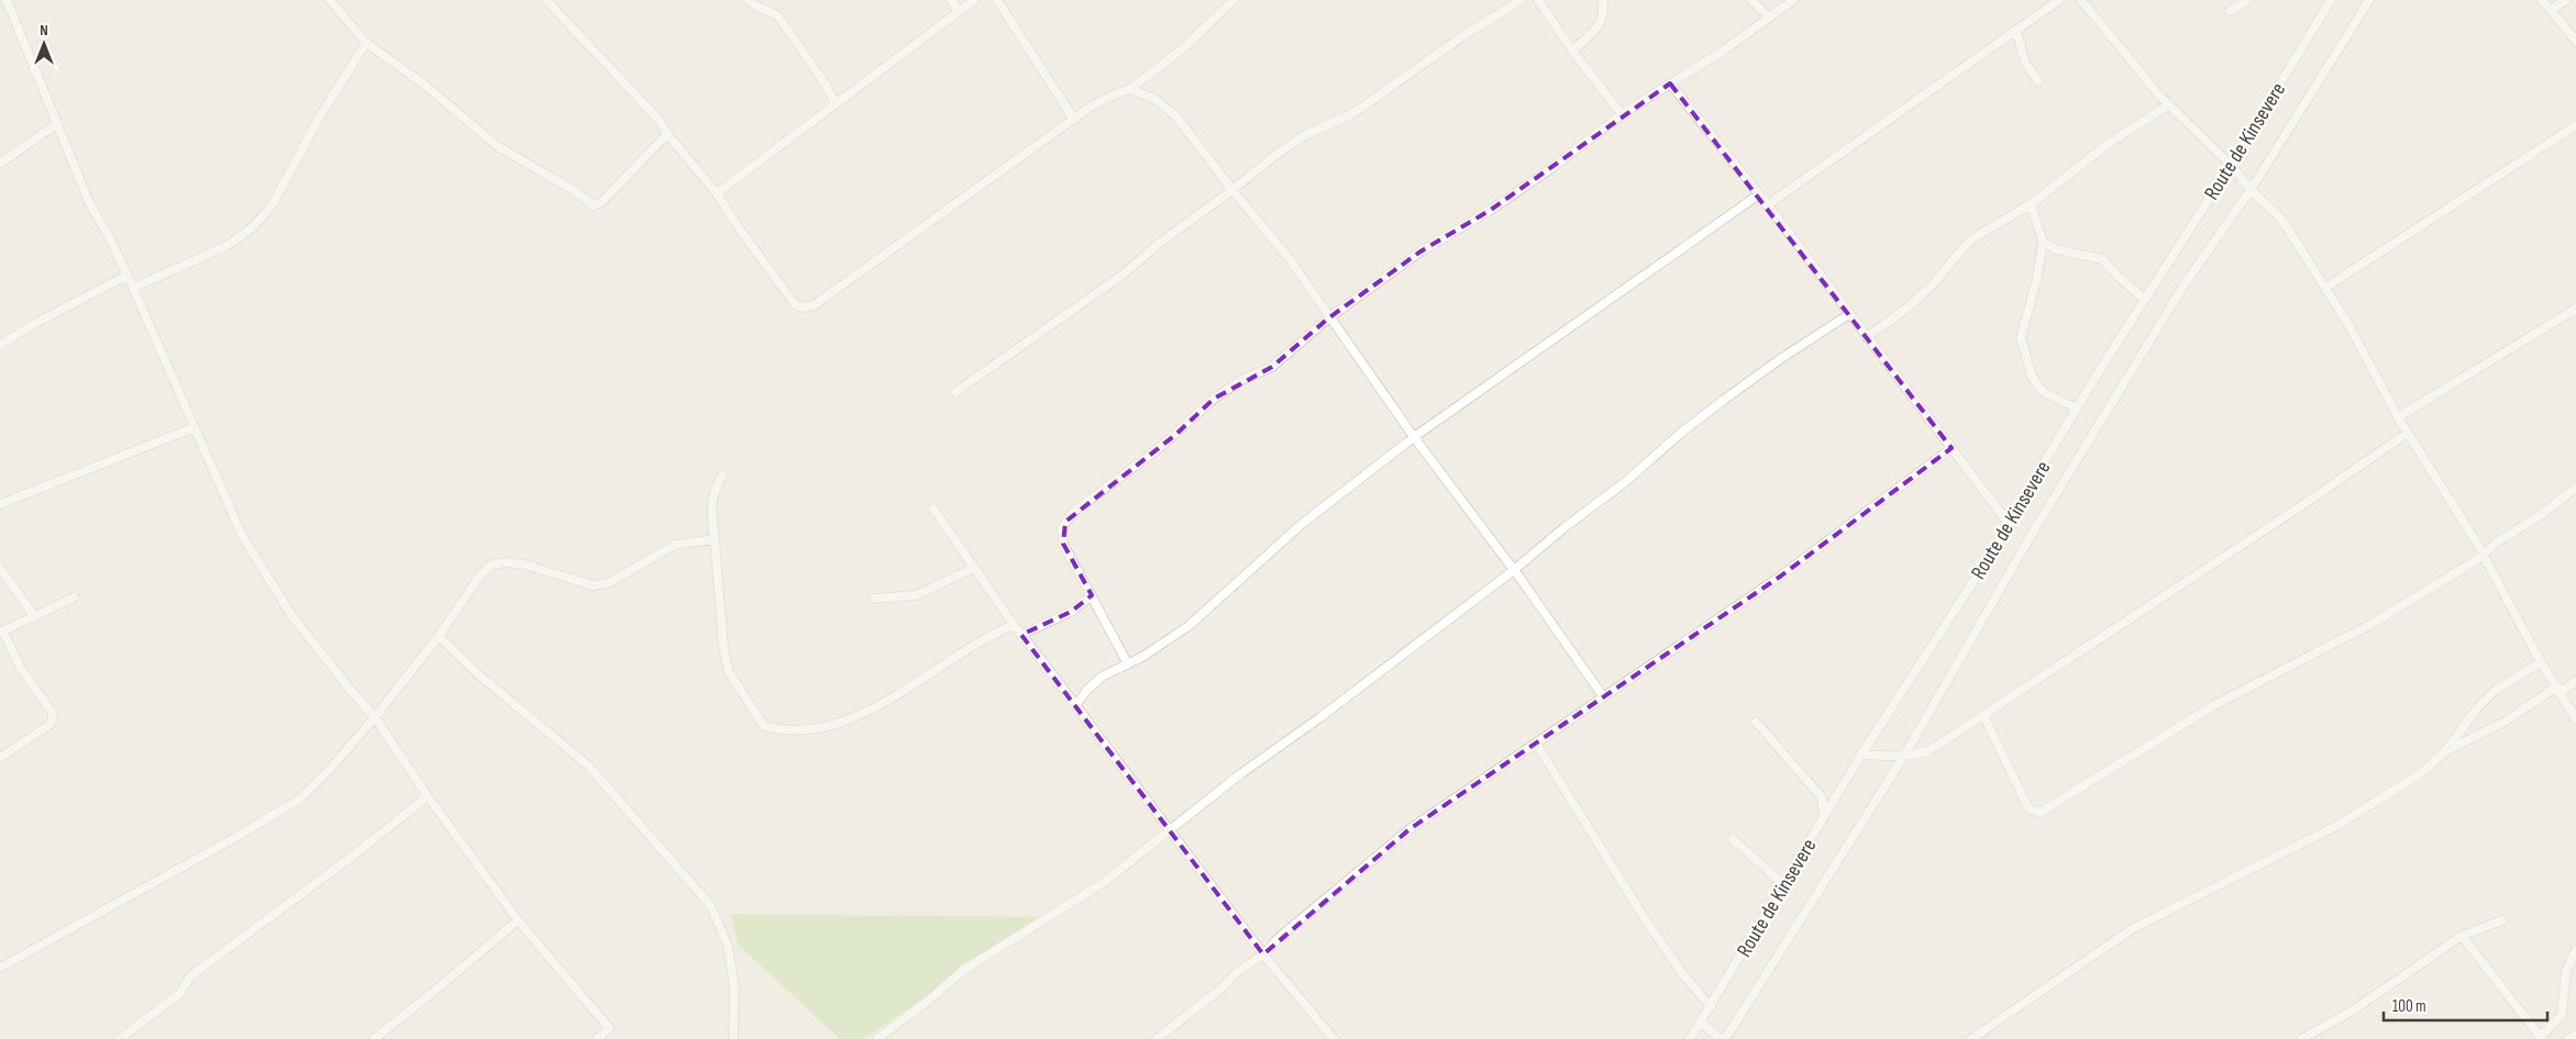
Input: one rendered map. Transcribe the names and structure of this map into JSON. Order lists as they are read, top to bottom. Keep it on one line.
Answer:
{"streets":{"street":["Route de Kinsevere"]},"scale_bar":"100 m","north":"top"}
